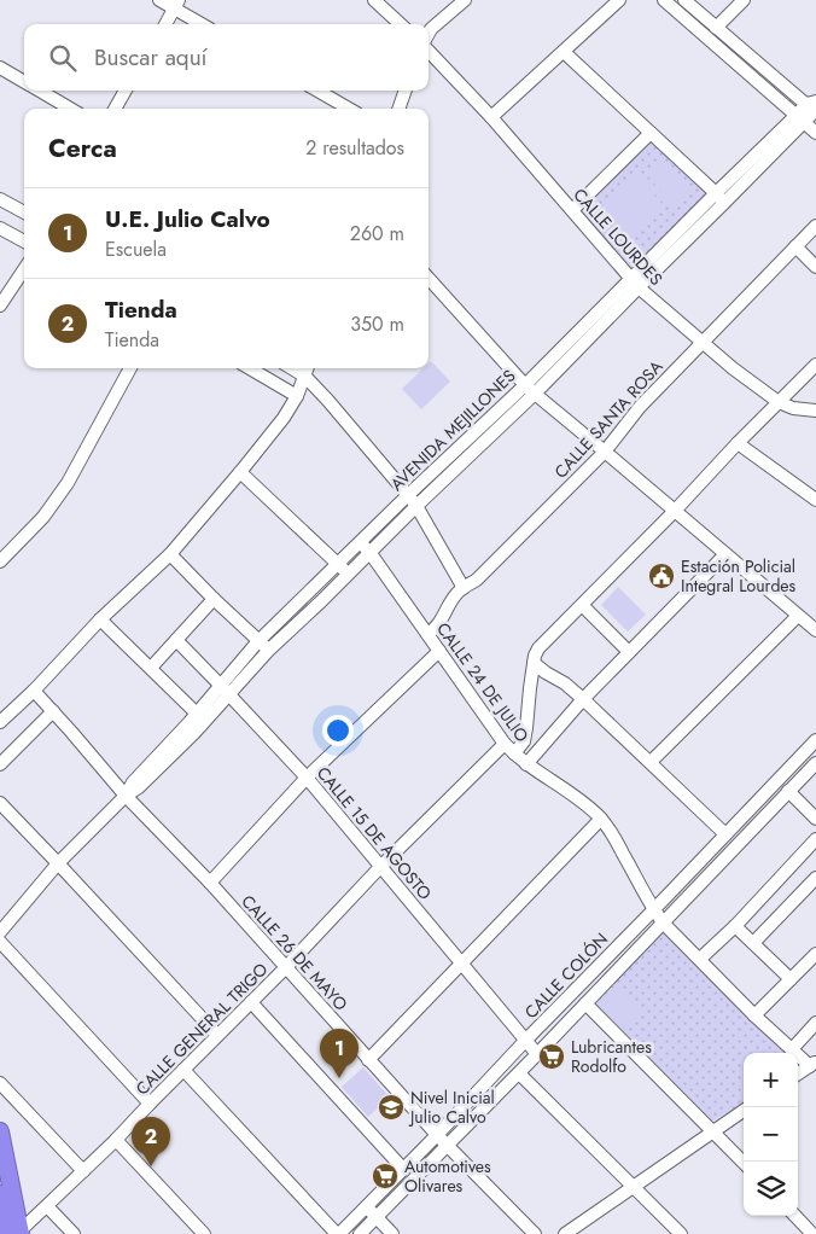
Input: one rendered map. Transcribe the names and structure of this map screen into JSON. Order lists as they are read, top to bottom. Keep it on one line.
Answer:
{"streets":{"street":["CALLE LOURDES","CALLE SANTA ROSA","AVENIDA MEJILLONES","CALLE 24 DE JULIO","CALLE 15 DE AGOSTO","CALLE 26 DE MAYO","CALLE COLÓN","CALLE GENERAL TRIGO"]},"crossings":[["CALLE LOURDES","CALLE SANTA ROSA"],["CALLE LOURDES","AVENIDA MEJILLONES"],["CALLE SANTA ROSA","CALLE 24 DE JULIO"],["AVENIDA MEJILLONES","CALLE 24 DE JULIO"],["AVENIDA MEJILLONES","CALLE 15 DE AGOSTO"],["AVENIDA MEJILLONES","CALLE 26 DE MAYO"],["CALLE 24 DE JULIO","CALLE COLÓN"],["CALLE 24 DE JULIO","CALLE GENERAL TRIGO"],["CALLE 15 DE AGOSTO","CALLE COLÓN"],["CALLE 15 DE AGOSTO","CALLE GENERAL TRIGO"],["CALLE 26 DE MAYO","CALLE COLÓN"],["CALLE 26 DE MAYO","CALLE GENERAL TRIGO"]],"places":{"public building":["Estación Policial Integral Lourdes"],"supermarket":["Lubricantes Rodolfo","Automotives Olivares"],"school or university":["Nivel Inicial Julio Calvo"]},"page":{"search":"Buscar aquí","heading":["Cerca","2 resultados"],"list":[{"mark":"1","name":"U.E. Julio Calvo","note":"Escuela","value":"260 m"},{"mark":"2","name":"Tienda","note":"Tienda","value":"350 m"}],"pins":["1","2"],"map_buttons":["+","−"]}}
